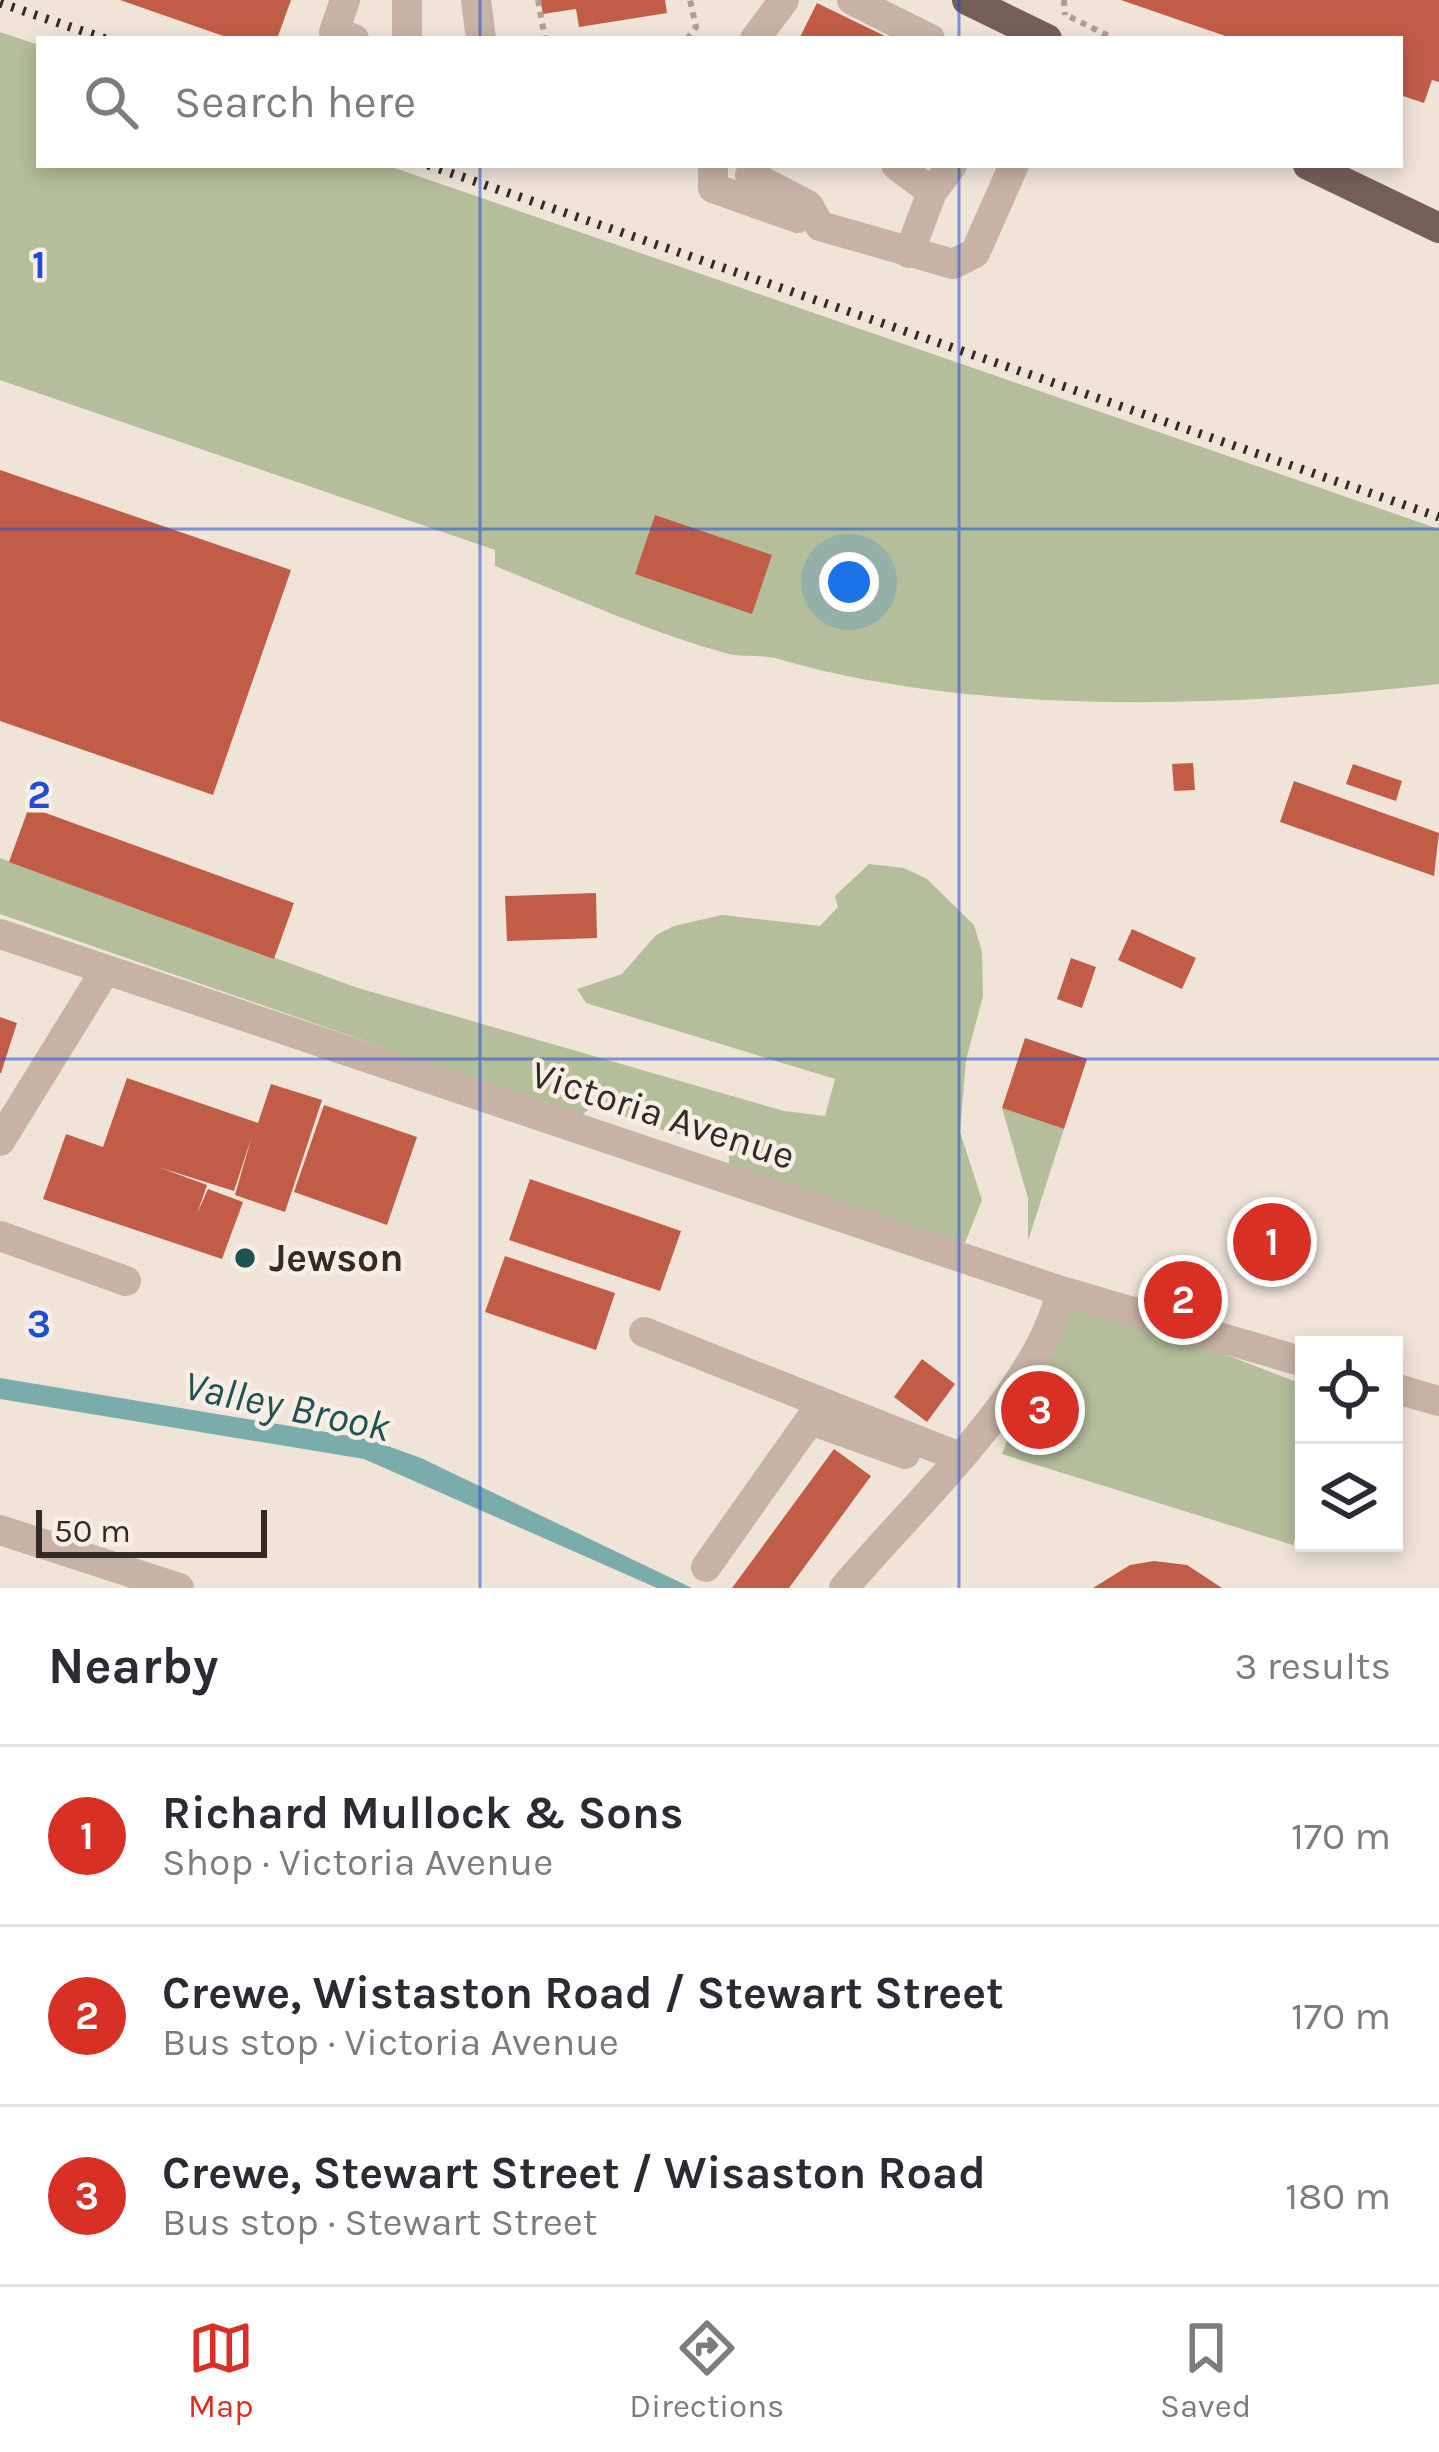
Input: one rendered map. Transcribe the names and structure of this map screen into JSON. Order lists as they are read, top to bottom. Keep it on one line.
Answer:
{"streets":{"street":["Victoria Avenue"]},"water":["Valley Brook"],"places":["Jewson"],"scale_bar":"50 m","page":{"search":"Search here","pins":["1","2","3"],"scale":"50 m","heading":["Nearby","3 results"],"list":[{"mark":"1","name":"Richard Mullock & Sons","note":"Shop · Victoria Avenue","value":"170 m"},{"mark":"2","name":"Crewe, Wistaston Road / Stewart Street","note":"Bus stop · Victoria Avenue","value":"170 m"},{"mark":"3","name":"Crewe, Stewart Street / Wisaston Road","note":"Bus stop · Stewart Street","value":"180 m"}],"nav":["Map","Directions","Saved"]},"grid":{"rows":["1","2","3"]}}
